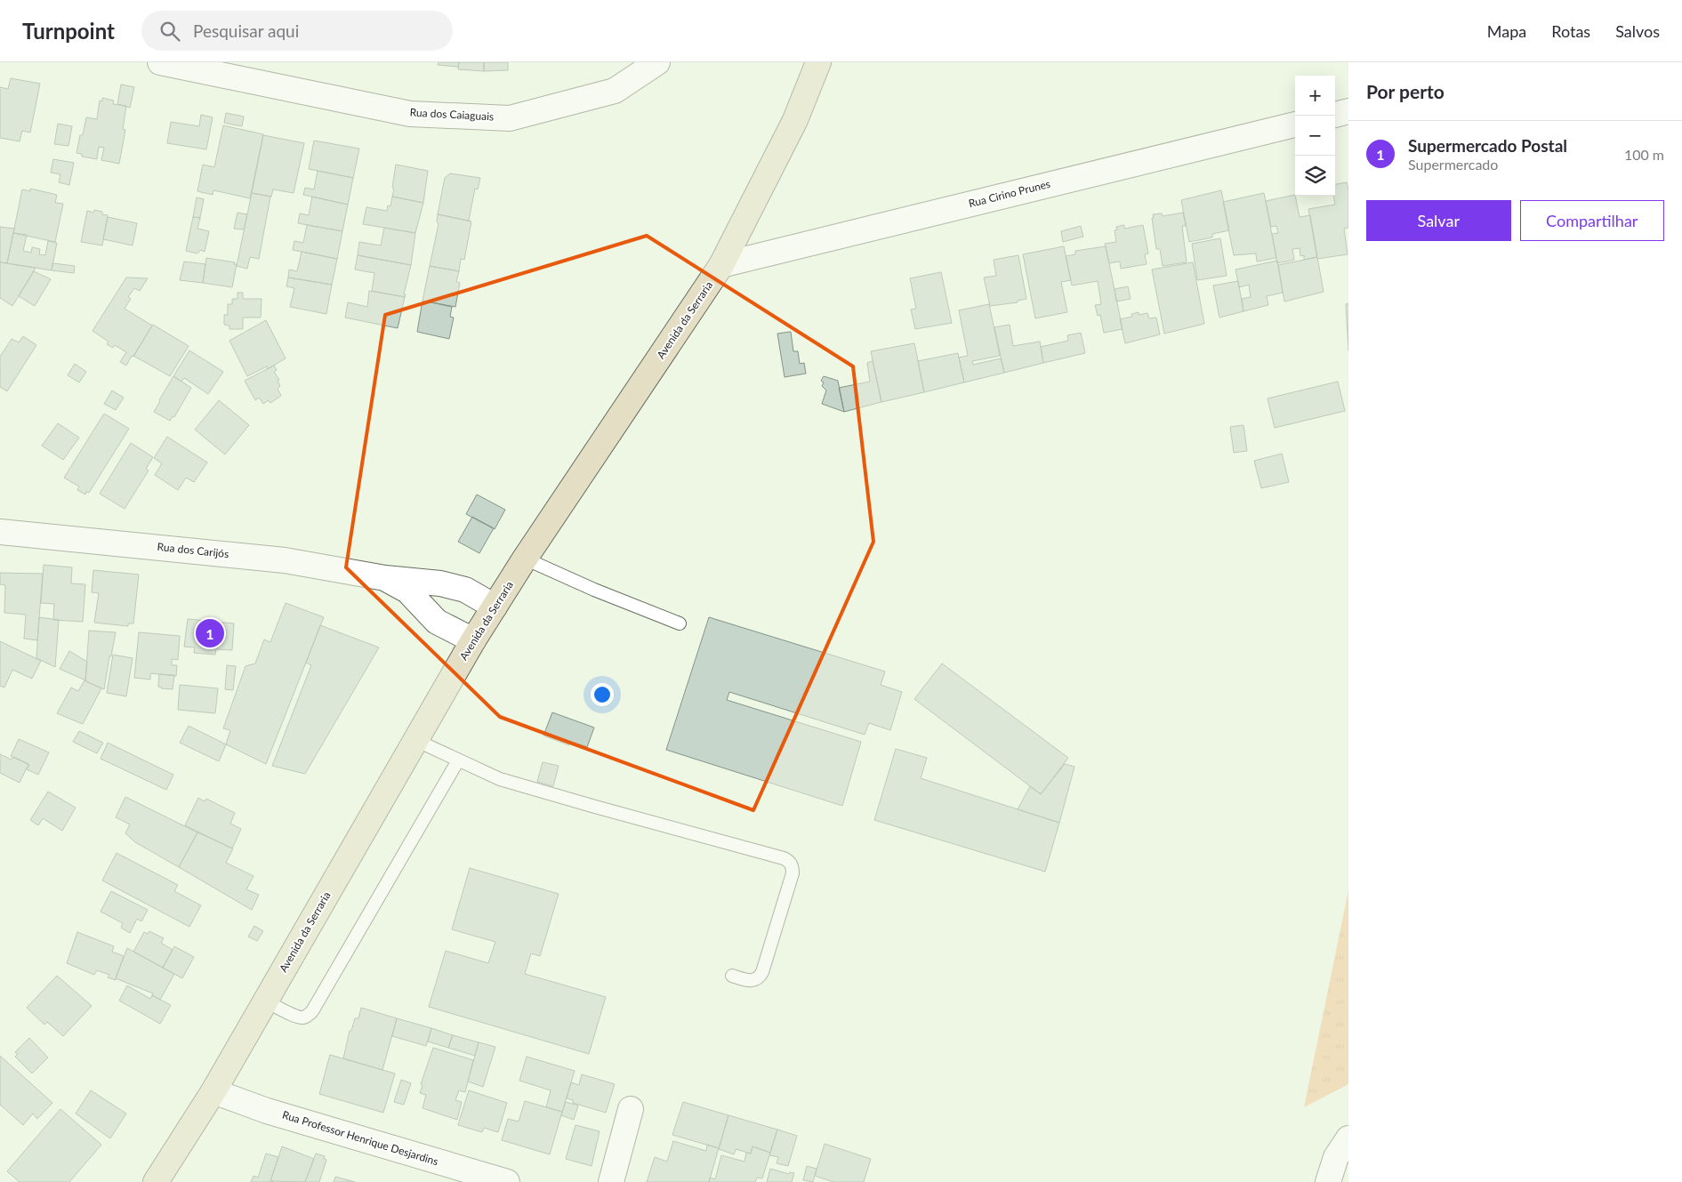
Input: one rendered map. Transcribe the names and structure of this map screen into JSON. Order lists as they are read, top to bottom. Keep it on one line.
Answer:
{"streets":{"main road":["Avenida da Serraria"],"street":["Rua dos Caiaguais","Rua Cirino Prunes","Rua dos Carijós","Rua Professor Henrique Desjardins"]},"crossings":[["Rua Cirino Prunes","Avenida da Serraria"],["Avenida da Serraria","Rua dos Carijós"],["Avenida da Serraria","Rua Professor Henrique Desjardins"]],"page":{"header":"Turnpoint","search":"Pesquisar aqui","nav":["Mapa","Rotas","Salvos"],"heading":"Por perto","map_buttons":["+","−"],"list":[{"mark":"1","name":"Supermercado Postal","note":"Supermercado","value":"100 m"}],"buttons":["Salvar","Compartilhar"],"pins":"1"}}
